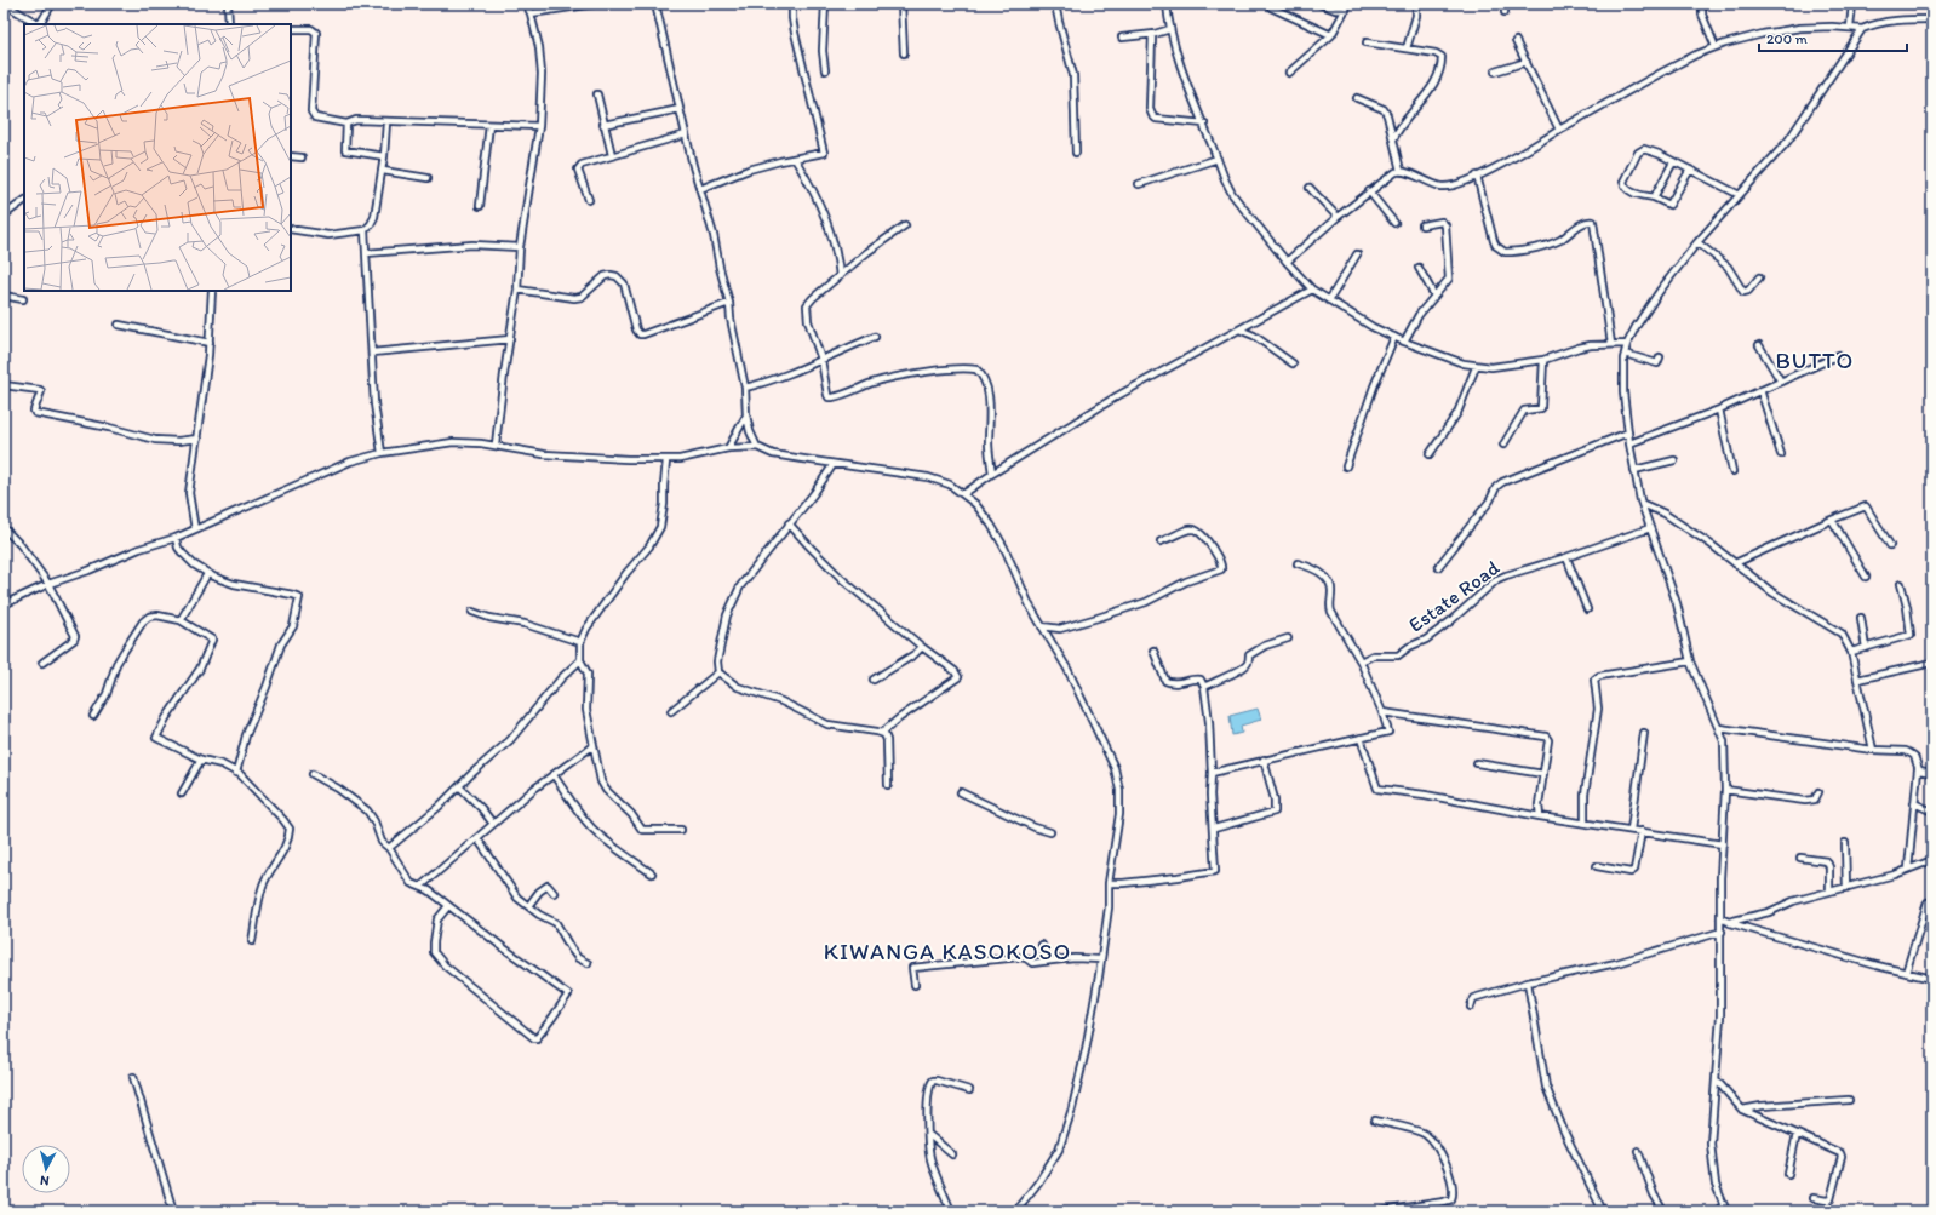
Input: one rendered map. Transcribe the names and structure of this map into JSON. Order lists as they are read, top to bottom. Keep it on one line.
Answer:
{"streets":{"street":["Estate Road"]},"districts":["BUTTO","KIWANGA KASOKOSO"],"scale_bar":"200 m","north":"bottom"}
